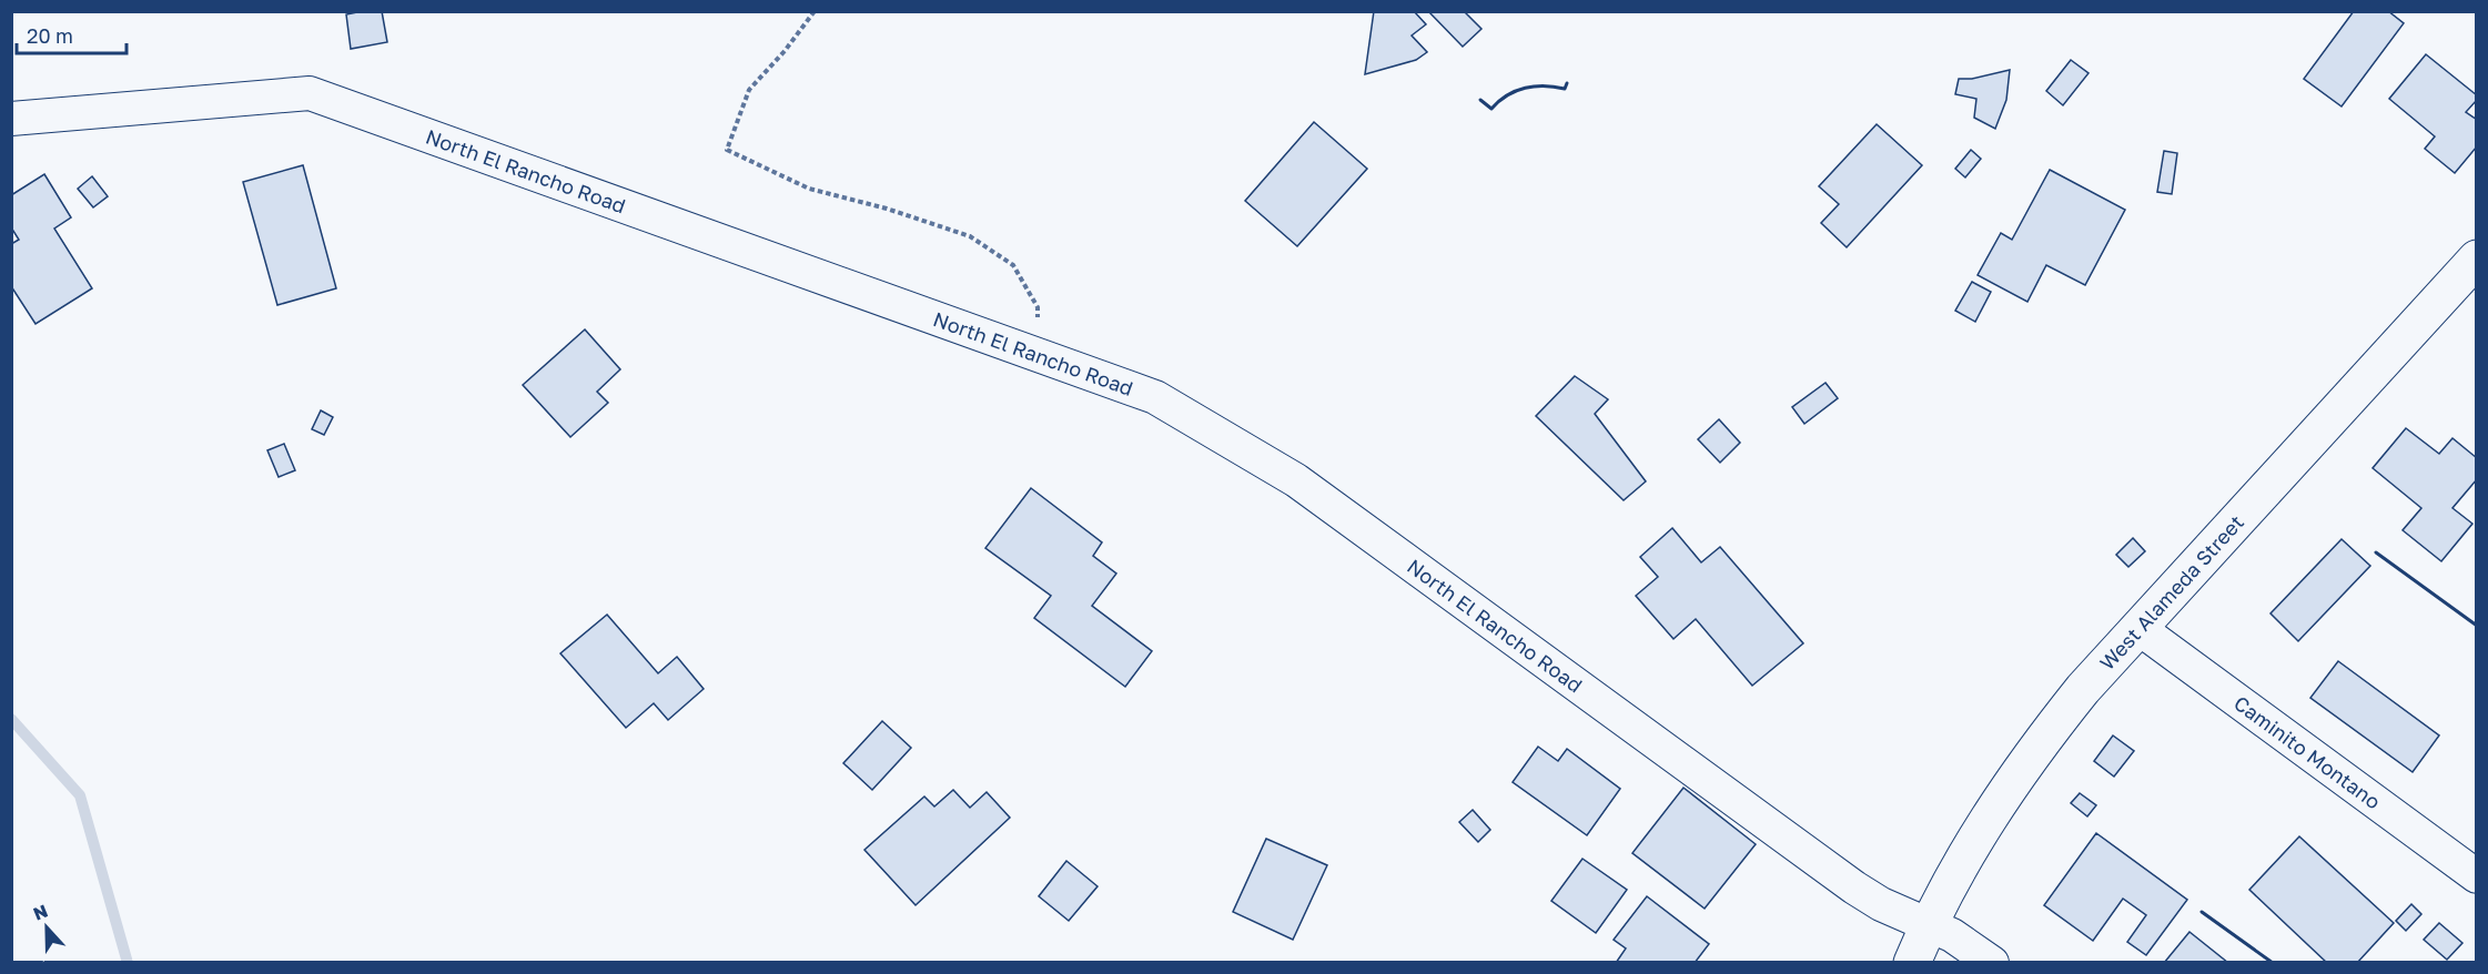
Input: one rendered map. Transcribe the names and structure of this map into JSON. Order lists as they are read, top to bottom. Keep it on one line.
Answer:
{"streets":{"street":["North El Rancho Road","West Alameda Street","Caminito Montano"]},"crossings":[["North El Rancho Road","West Alameda Street"],["West Alameda Street","Caminito Montano"]],"scale_bar":"20 m","north":"top"}
